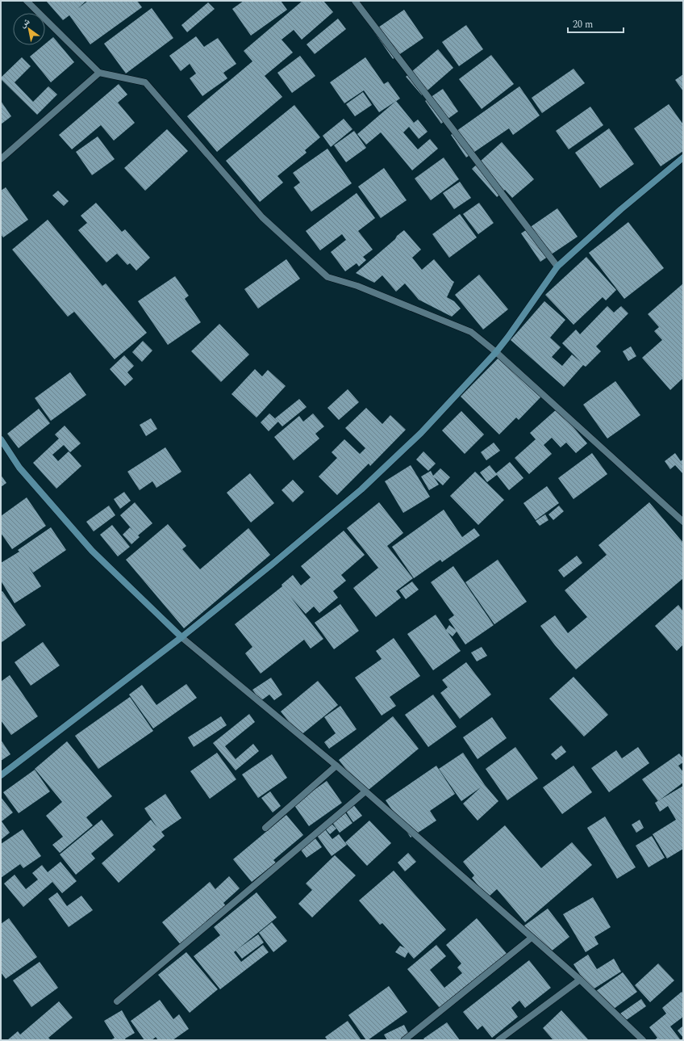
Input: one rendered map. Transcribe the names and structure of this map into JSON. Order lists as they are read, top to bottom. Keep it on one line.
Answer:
{"scale_bar":"20 m","north":"top left"}
